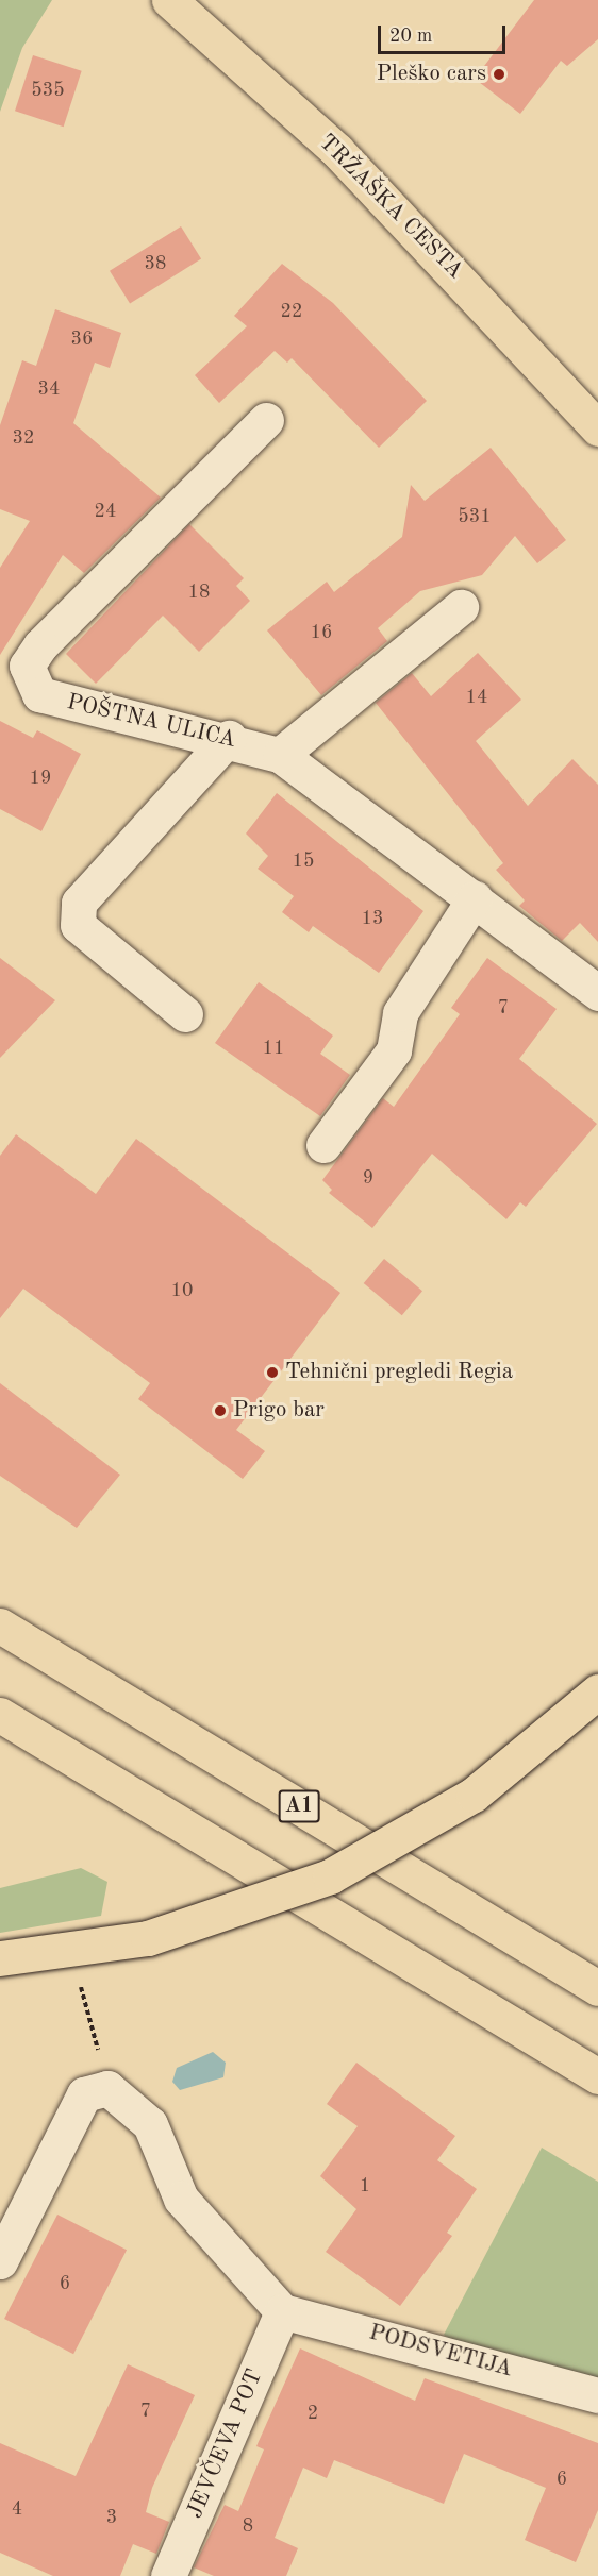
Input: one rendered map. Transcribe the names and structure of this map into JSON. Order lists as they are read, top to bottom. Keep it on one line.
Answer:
{"streets":{"main road":["TRŽAŠKA CESTA","A1"],"street":["POŠTNA ULICA","PODSVETIJA","JEVČEVA POT"]},"crossings":[["PODSVETIJA","JEVČEVA POT"]],"places":["Pleško cars","Tehnični pregledi Regia","Prigo bar"],"house_numbers":["535","38","22","36","34","32","24","531","18","16","14","19","15","13","7","11","9","10","1","6","7","2","6","4","3","8"],"scale_bar":"20 m"}
